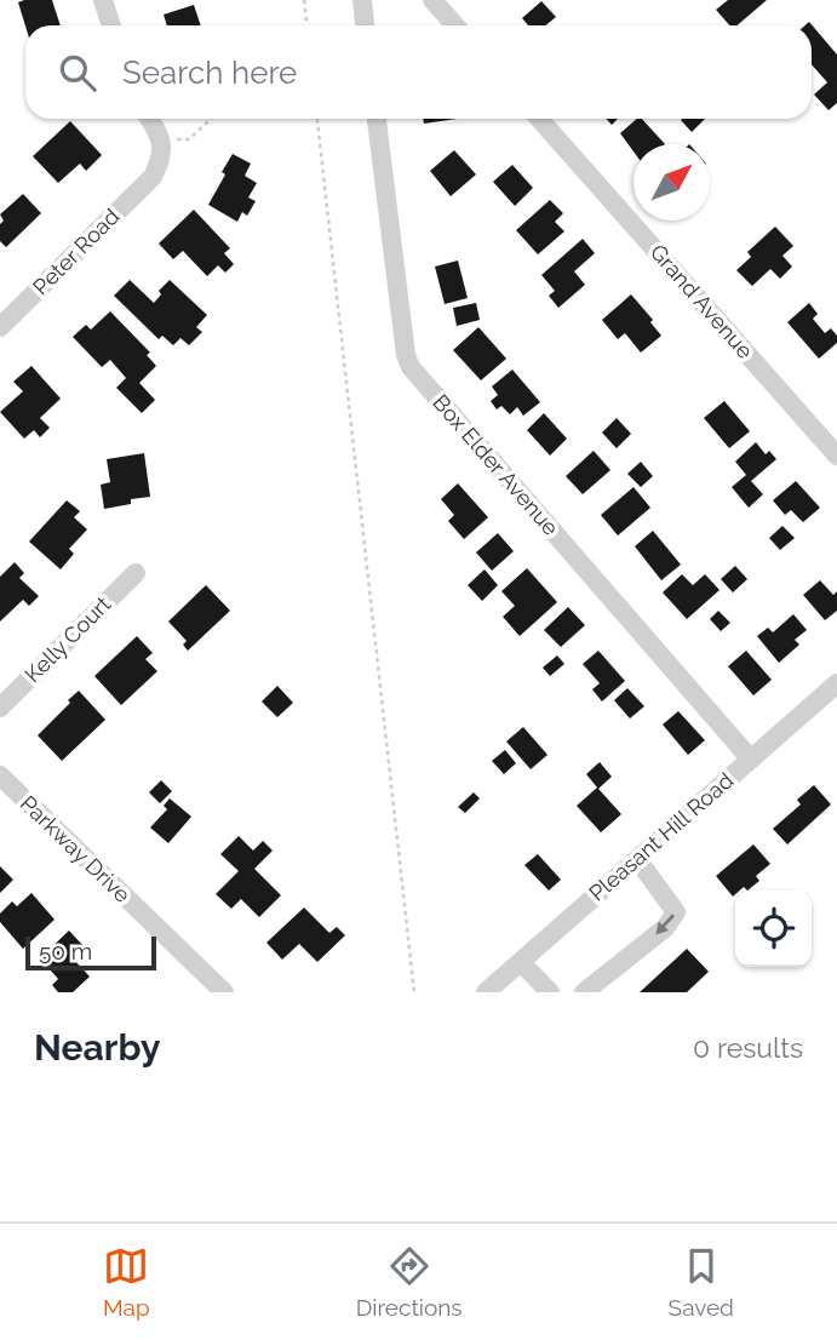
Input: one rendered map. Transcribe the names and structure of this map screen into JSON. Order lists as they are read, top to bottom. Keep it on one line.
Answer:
{"streets":{"street":["Peter Road","Grand Avenue","Box Elder Avenue","Kelly Court","Pleasant Hill Road","Parkway Drive"]},"crossings":[["Box Elder Avenue","Pleasant Hill Road"]],"scale_bar":"50 m","north":"top right","page":{"search":"Search here","scale":"50 m","heading":["Nearby","0 results"],"nav":["Map","Directions","Saved"]}}
